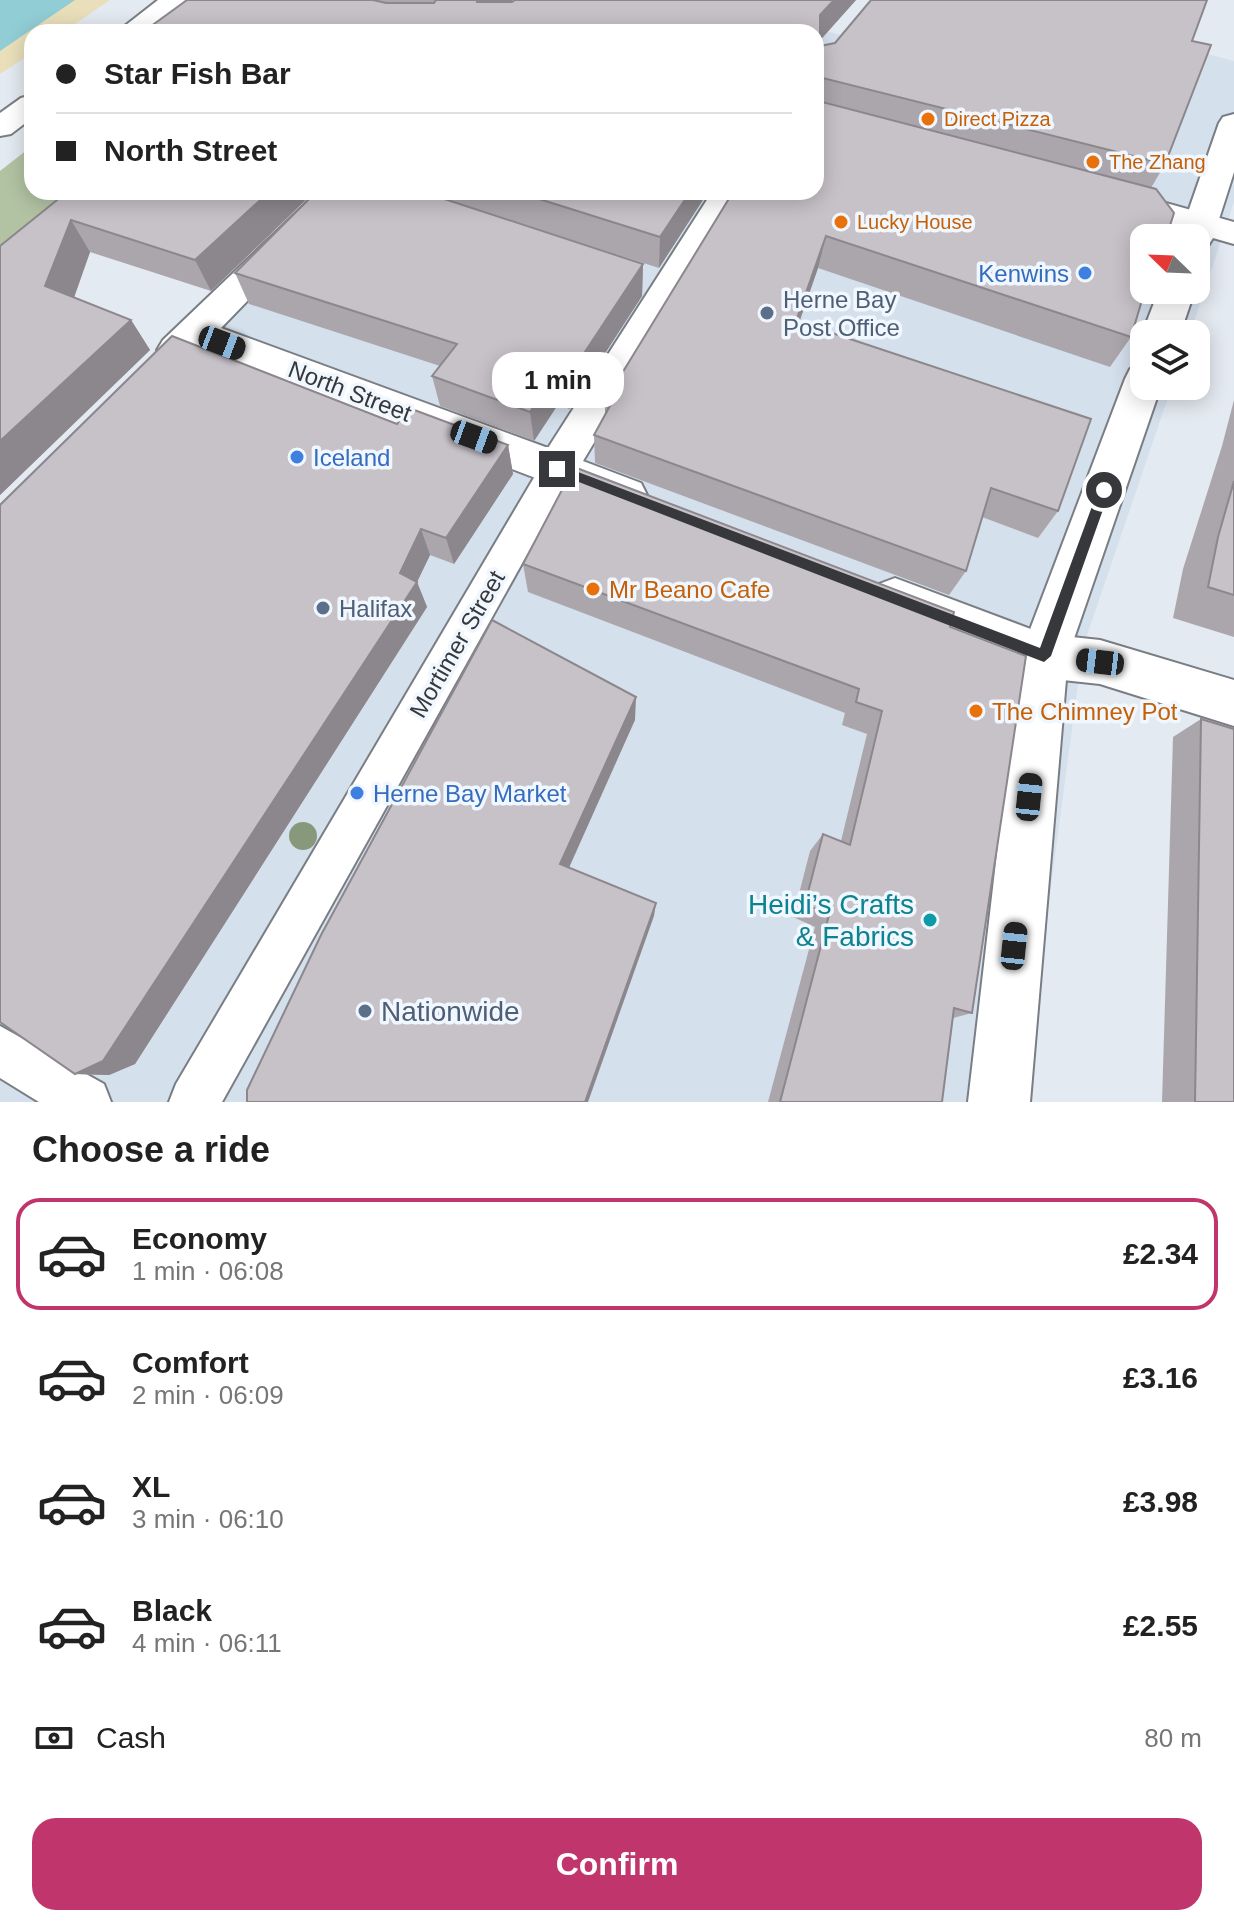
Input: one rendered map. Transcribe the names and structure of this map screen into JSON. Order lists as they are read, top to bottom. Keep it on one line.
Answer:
{"streets":{"street":["North Street","Mortimer Street"]},"crossings":[["North Street","Mortimer Street"]],"places":["Direct Pizza","The Zhang","Lucky House","Kenwins","Herne Bay Post Office","Iceland","Mr Beano Cafe","Halifax","The Chimney Pot","Herne Bay Market","Heidi’s Crafts & Fabrics","Nationwide"],"north":"top left","page":{"banner":["Star Fish Bar","North Street"],"bubble":"1 min","heading":"Choose a ride","list":[{"name":"Economy","note":"1 min · 06:08","value":"£2.34"},{"name":"Comfort","note":"2 min · 06:09","value":"£3.16"},{"name":"XL","note":"3 min · 06:10","value":"£3.98"},{"name":"Black","note":"4 min · 06:11","value":"£2.55"}],"pay":["Cash","80 m"],"buttons":"Confirm"}}
